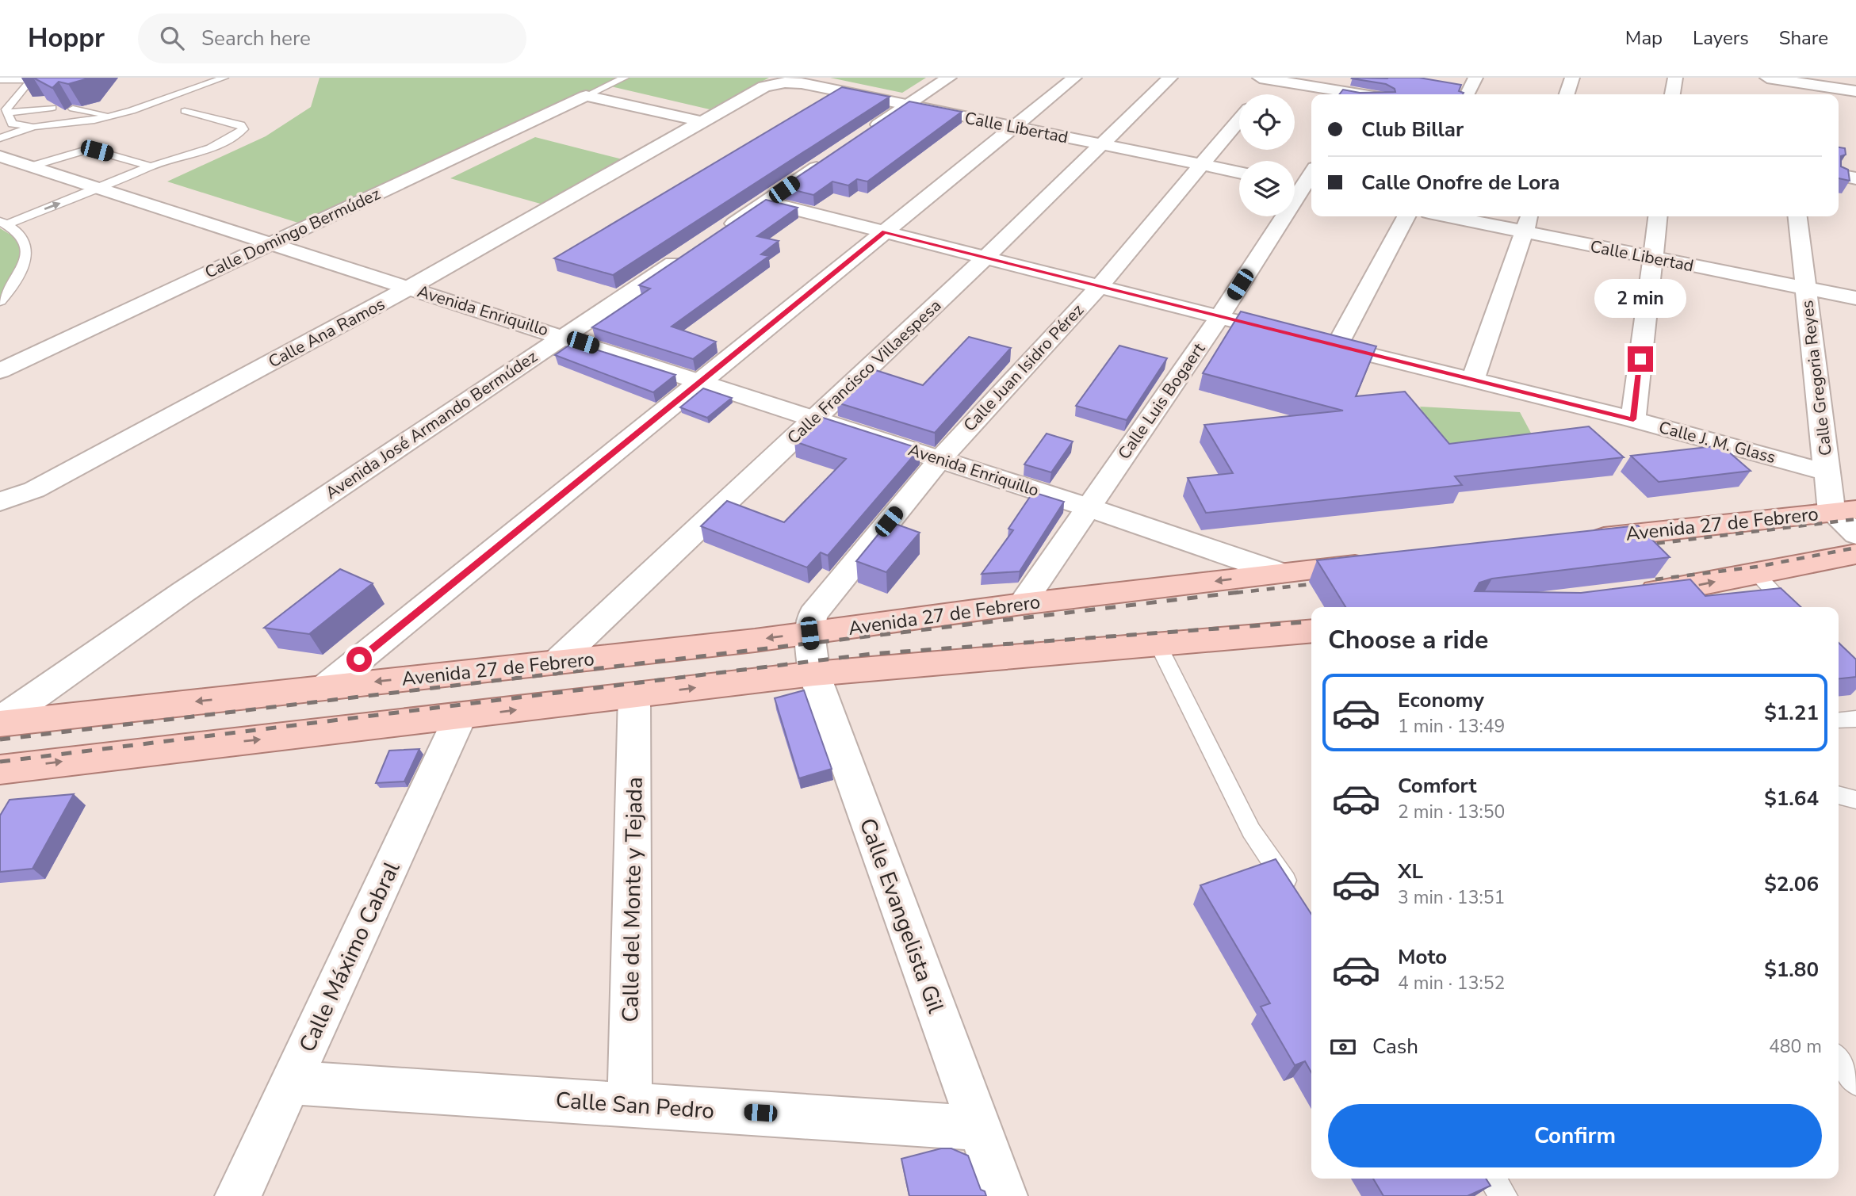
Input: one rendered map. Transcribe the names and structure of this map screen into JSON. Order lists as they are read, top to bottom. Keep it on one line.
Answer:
{"streets":{"main road":["Avenida 27 de Febrero"],"street":["Calle Libertad","Calle Domingo Bermúdez","Avenida Enriquillo","Calle Ana Ramos","Calle Juan Isidro Pérez","Calle Francisco Villaespesa","Calle Gregoria Reyes","Calle Luis Bogaert","Avenida José Armando Bermúdez","Calle J. M. Glass","Calle del Monte y Tejada","Calle Evangelista Gil","Calle Máximo Cabral","Calle San Pedro"]},"crossings":[["Calle Libertad","Calle Ana Ramos"],["Calle Libertad","Calle Juan Isidro Pérez"],["Calle Libertad","Calle Francisco Villaespesa"],["Calle Libertad","Calle Gregoria Reyes"],["Calle Domingo Bermúdez","Avenida Enriquillo"],["Avenida Enriquillo","Calle Ana Ramos"],["Avenida Enriquillo","Calle Juan Isidro Pérez"],["Avenida Enriquillo","Calle Francisco Villaespesa"],["Avenida Enriquillo","Calle Luis Bogaert"],["Avenida Enriquillo","Avenida José Armando Bermúdez"],["Avenida Enriquillo","Avenida 27 de Febrero"],["Calle Juan Isidro Pérez","Avenida 27 de Febrero"],["Calle Juan Isidro Pérez","Calle Evangelista Gil"],["Calle Francisco Villaespesa","Avenida 27 de Febrero"],["Calle Gregoria Reyes","Calle J. M. Glass"],["Calle Gregoria Reyes","Avenida 27 de Febrero"],["Calle Luis Bogaert","Avenida 27 de Febrero"],["Avenida José Armando Bermúdez","Avenida 27 de Febrero"],["Avenida 27 de Febrero","Calle Evangelista Gil"],["Calle del Monte y Tejada","Calle San Pedro"],["Calle Evangelista Gil","Calle San Pedro"],["Calle Máximo Cabral","Calle San Pedro"]],"page":{"header":"Hoppr","search":"Search here","nav":["Map","Layers","Share"],"banner":["Club Billar","Calle Onofre de Lora"],"bubble":"2 min","heading":"Choose a ride","list":[{"name":"Economy","note":"1 min · 13:49","value":"$1.21"},{"name":"Comfort","note":"2 min · 13:50","value":"$1.64"},{"name":"XL","note":"3 min · 13:51","value":"$2.06"},{"name":"Moto","note":"4 min · 13:52","value":"$1.80"}],"pay":["Cash","480 m"],"buttons":"Confirm"}}
